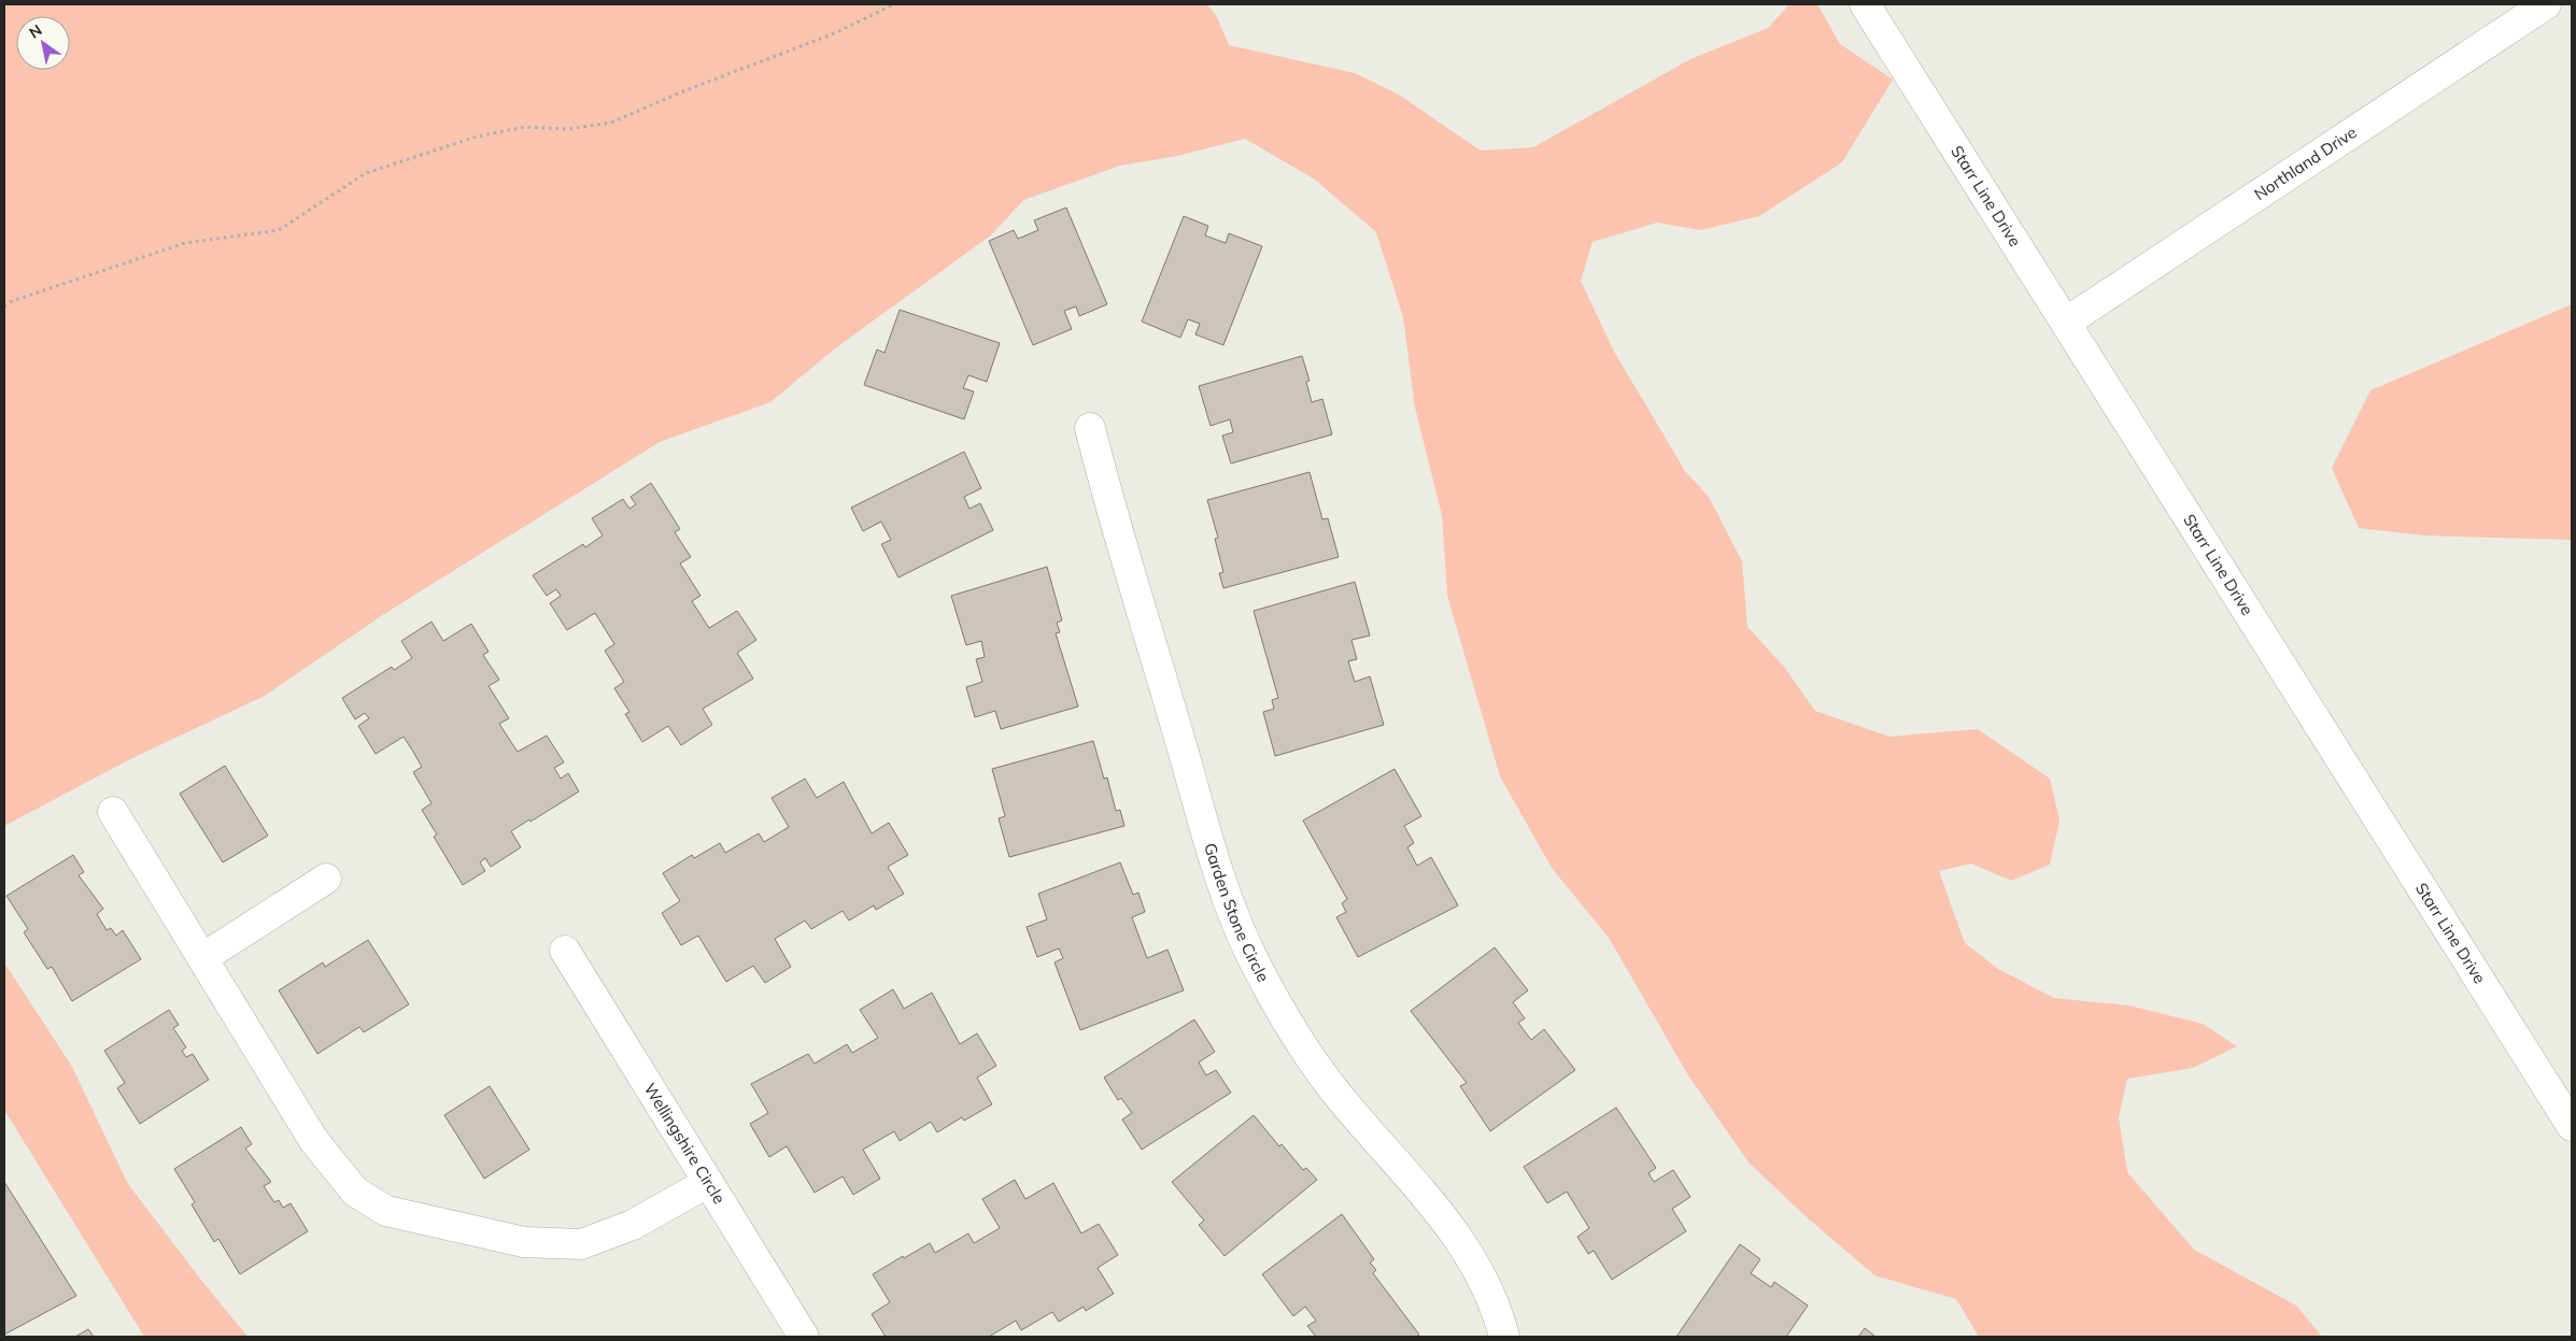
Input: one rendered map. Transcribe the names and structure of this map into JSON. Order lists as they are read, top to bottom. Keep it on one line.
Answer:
{"streets":{"street":["Northland Drive","Starr Line Drive","Garden Stone Circle","Wellingshire Circle"]},"crossings":[["Northland Drive","Starr Line Drive"]],"north":"top left"}
